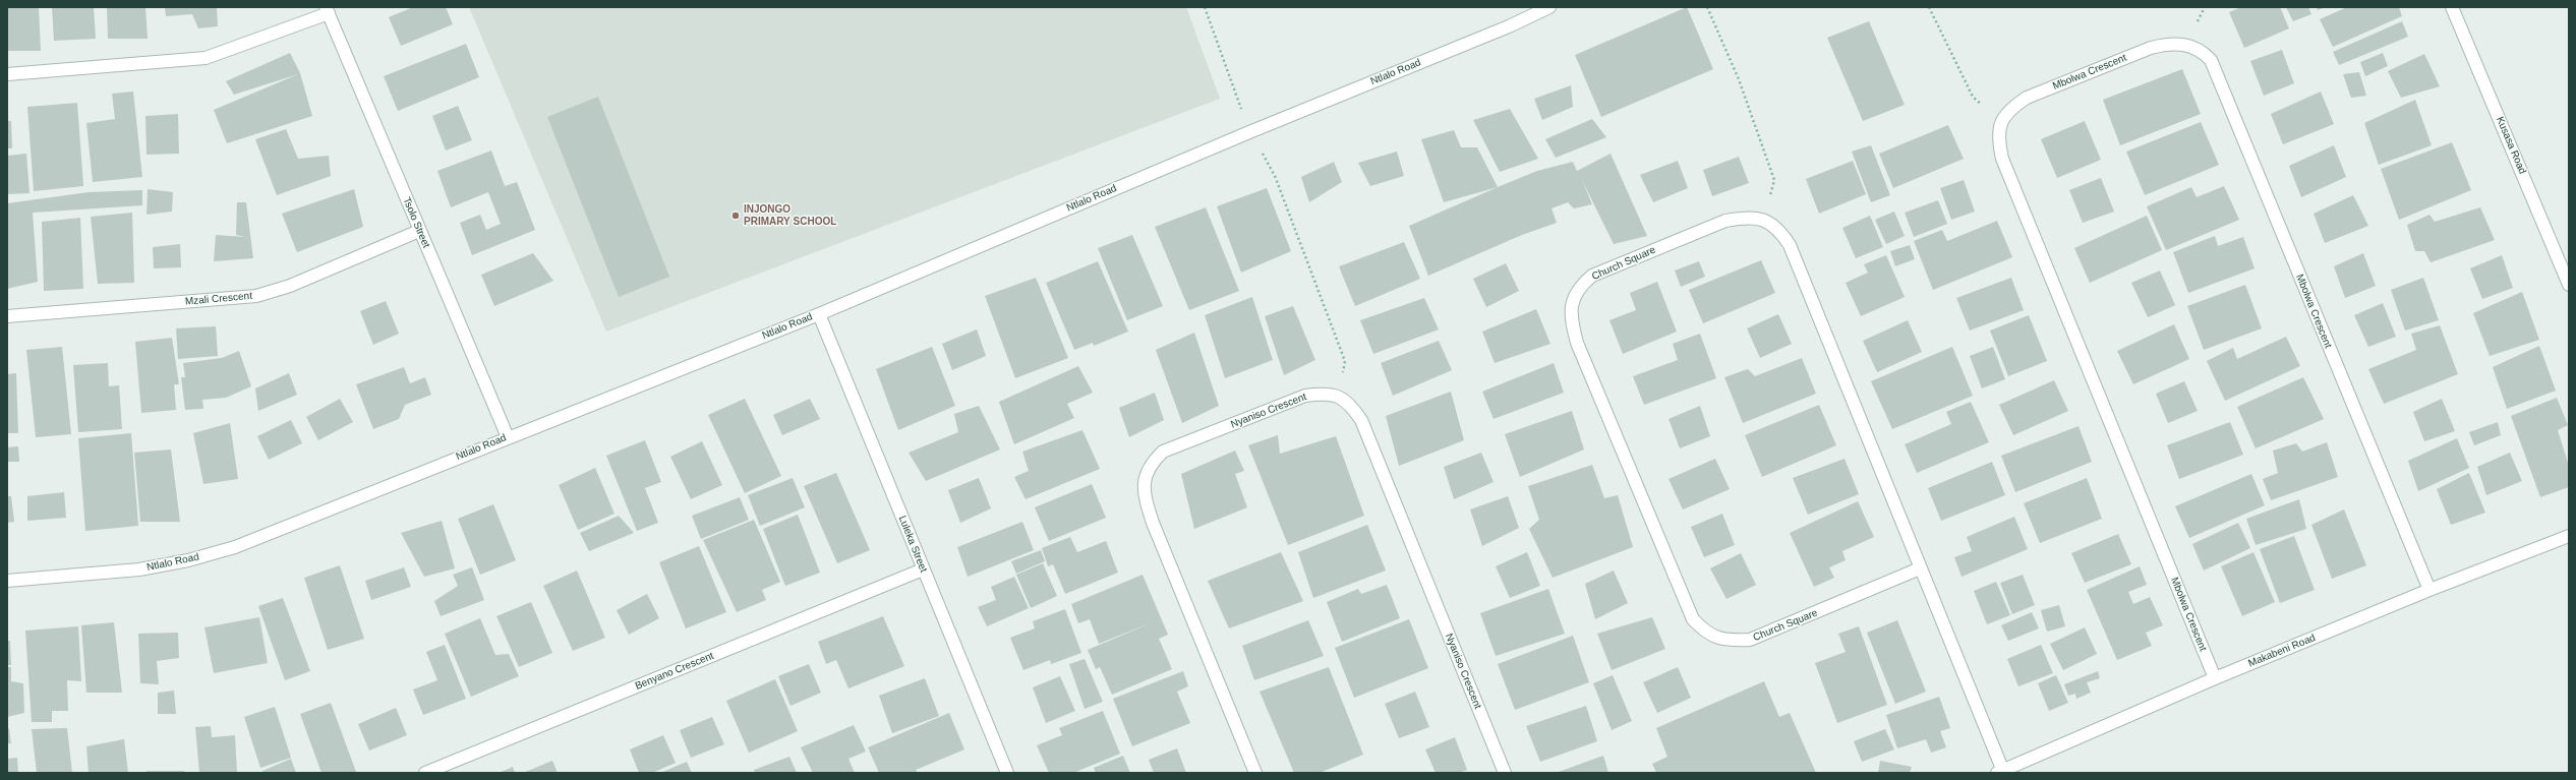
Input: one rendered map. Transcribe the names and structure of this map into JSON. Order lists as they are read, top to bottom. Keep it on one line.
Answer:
{"streets":{"street":["Ntlalo Road","Mbolwa Crescent","Kusasa Road","Tsolo Street","Church Square","Mzali Crescent","Nyaniso Crescent","Luleka Street","Makabeni Road","Benyano Crescent"]},"crossings":[["Ntlalo Road","Tsolo Street"],["Ntlalo Road","Luleka Street"],["Mbolwa Crescent","Makabeni Road"],["Tsolo Street","Mzali Crescent"],["Luleka Street","Benyano Crescent"]],"places":["INJONGO PRIMARY SCHOOL"]}
